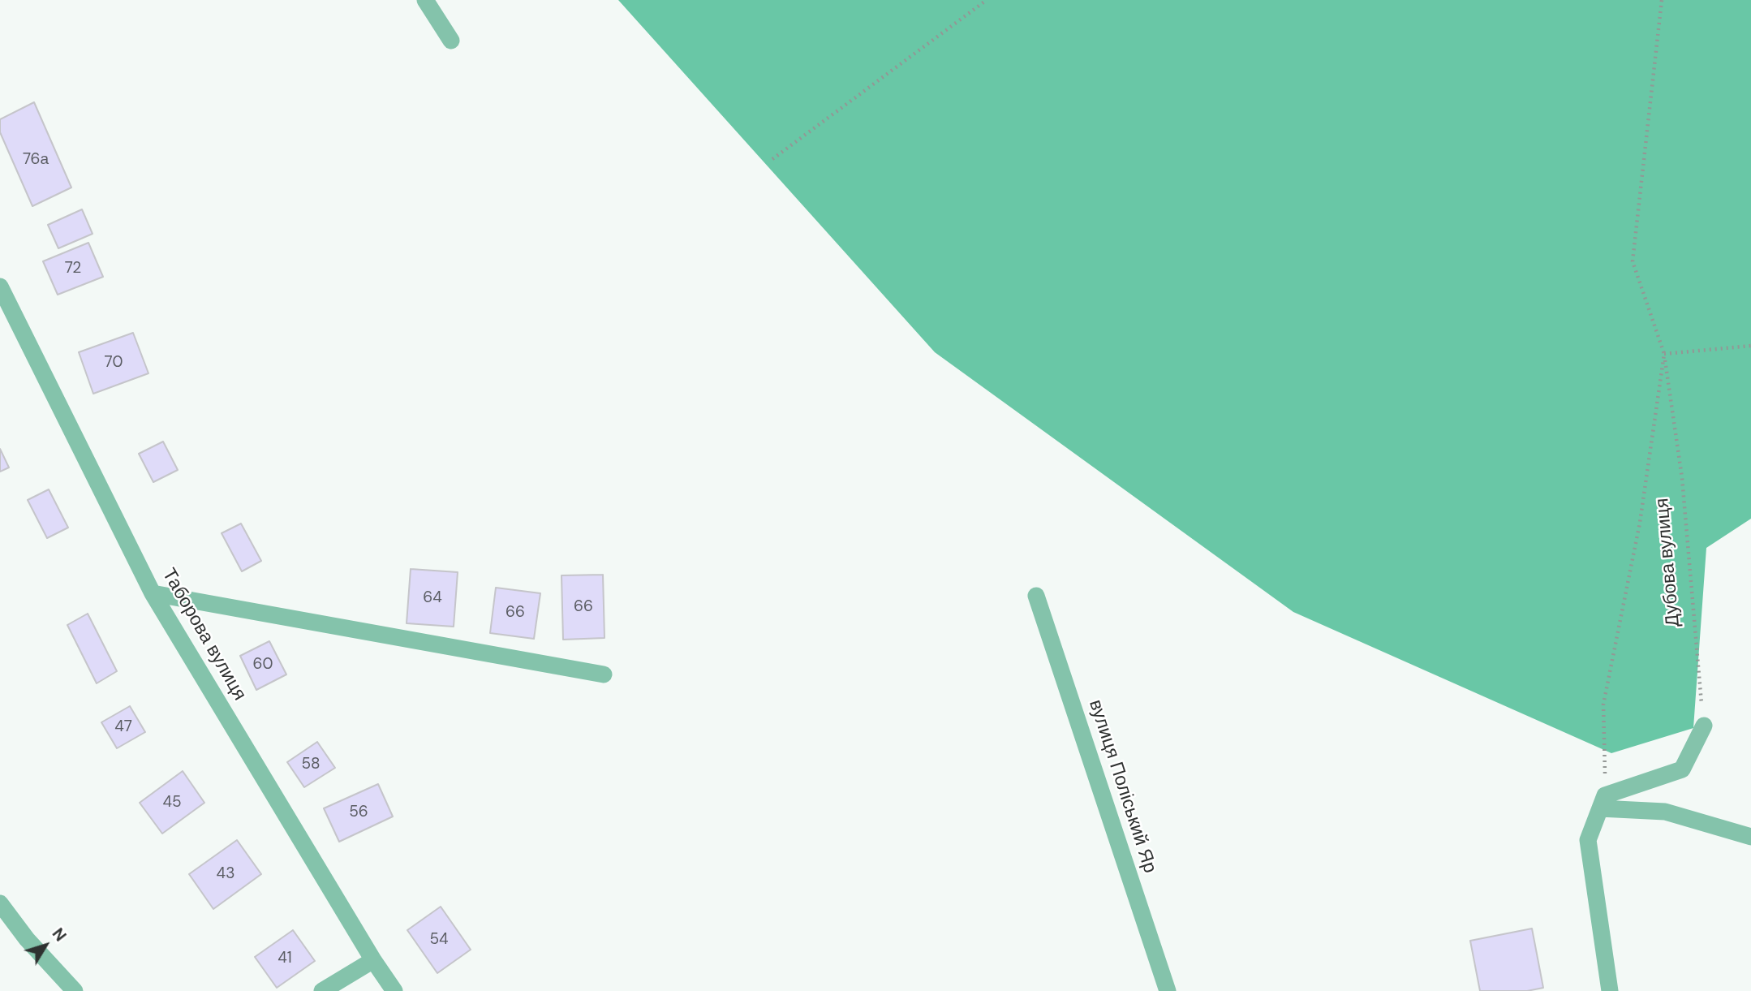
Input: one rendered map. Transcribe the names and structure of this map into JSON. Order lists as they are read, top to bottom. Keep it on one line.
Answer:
{"streets":{"street":["Таборова вулиця","вулиця Поліський Яр"],"path":["Дубова вулиця"]},"house_numbers":["76а","72","70","64","66","66","60","47","58","45","56","43","54","41"],"north":"top right"}
